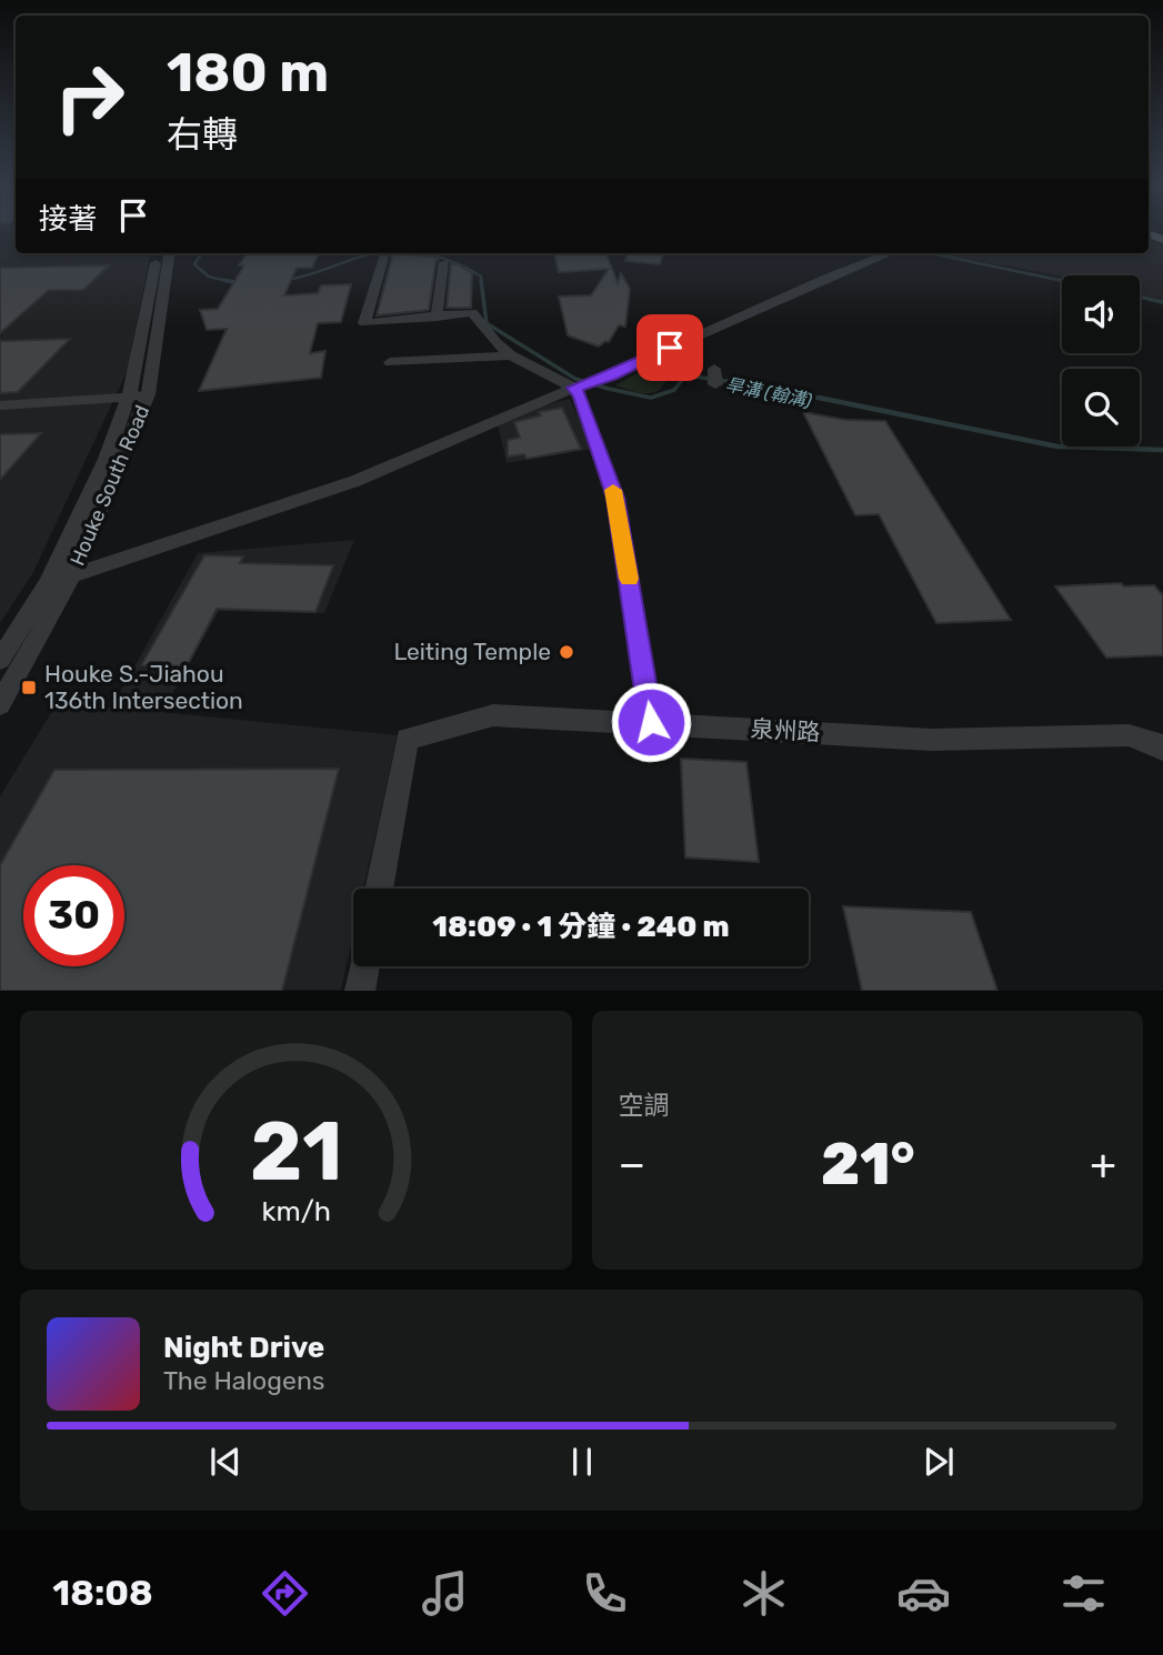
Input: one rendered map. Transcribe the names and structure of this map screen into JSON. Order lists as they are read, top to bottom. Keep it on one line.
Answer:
{"streets":{"street":["Houke South Road","泉州路"]},"water":["旱溝 (翰溝)"],"places":{"other":["Leiting Temple"],"transit":["Houke S.-Jiahou 136th Intersection"]},"page":{"turn":["180 m","右轉"],"then":"接著","limit":"30","trip":"18:09 · 1 分鐘 · 240 m","tile":"空調","heat":["−","21°","+"],"song":["Night Drive","The Halogens"],"tabs":"18:08","gauge":["21","km/h"]}}
